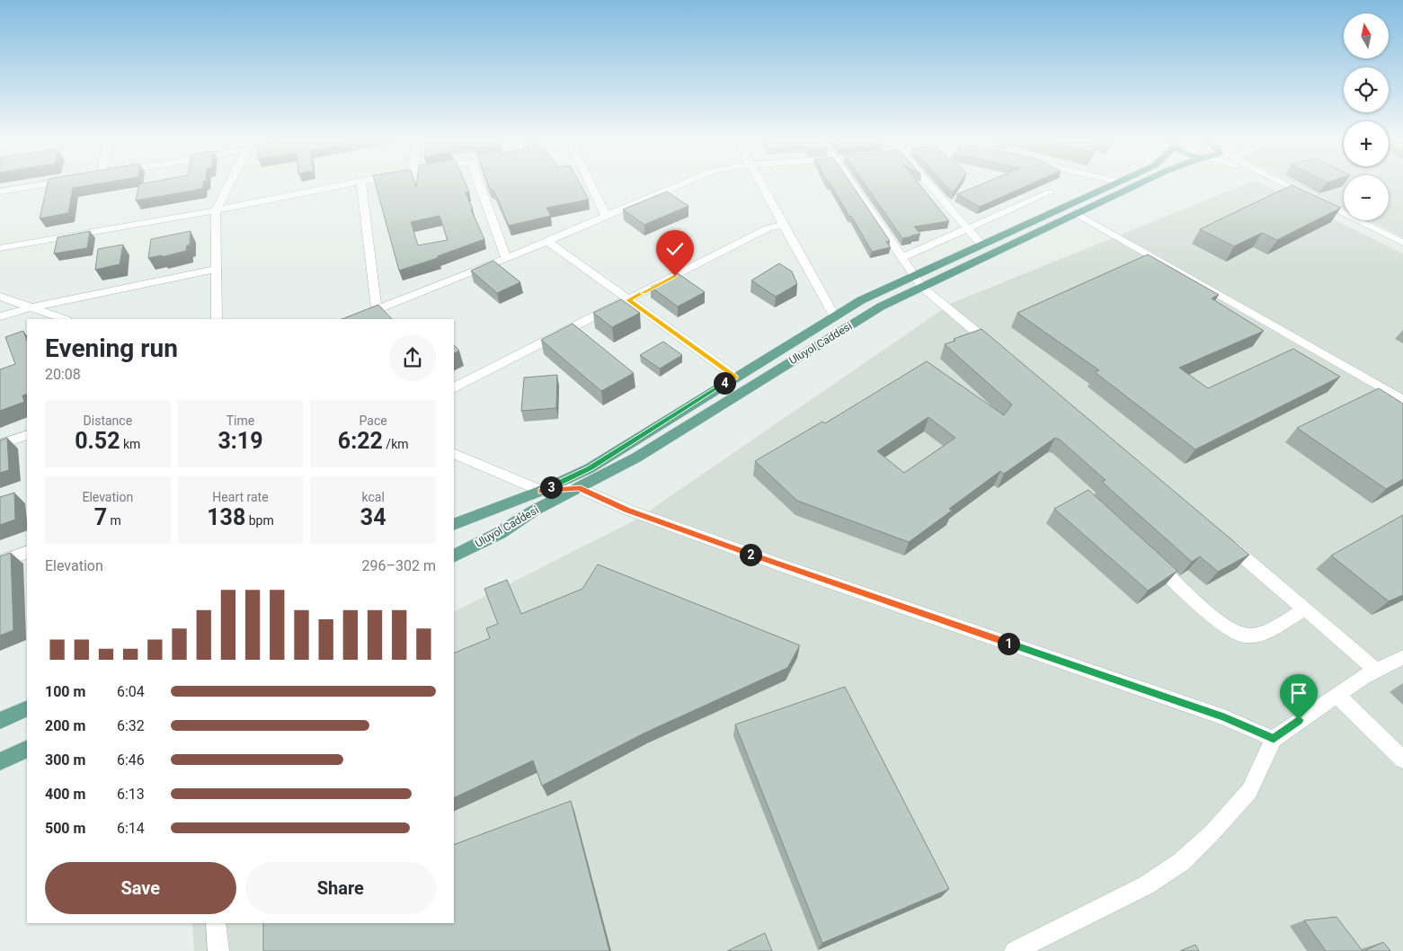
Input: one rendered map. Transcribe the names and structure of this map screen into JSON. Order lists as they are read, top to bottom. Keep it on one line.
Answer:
{"streets":{"main road":["Uluyol Caddesi"]},"north":"top","page":{"map_buttons":["+","−"],"heading":["Evening run","20:08"],"pins":["4","3","2","1"],"stats":[["Distance","0.52 km"],["Time","3:19"],["Pace","6:22 /km"],["Elevation","7 m"],["Heart rate","138 bpm"],["kcal","34"]],"chart":["Elevation","296–302 m"],"list":[{"name":"100 m","note":"6:04"},{"name":"200 m","note":"6:32"},{"name":"300 m","note":"6:46"},{"name":"400 m","note":"6:13"},{"name":"500 m","note":"6:14"}],"buttons":["Save","Share"]}}
